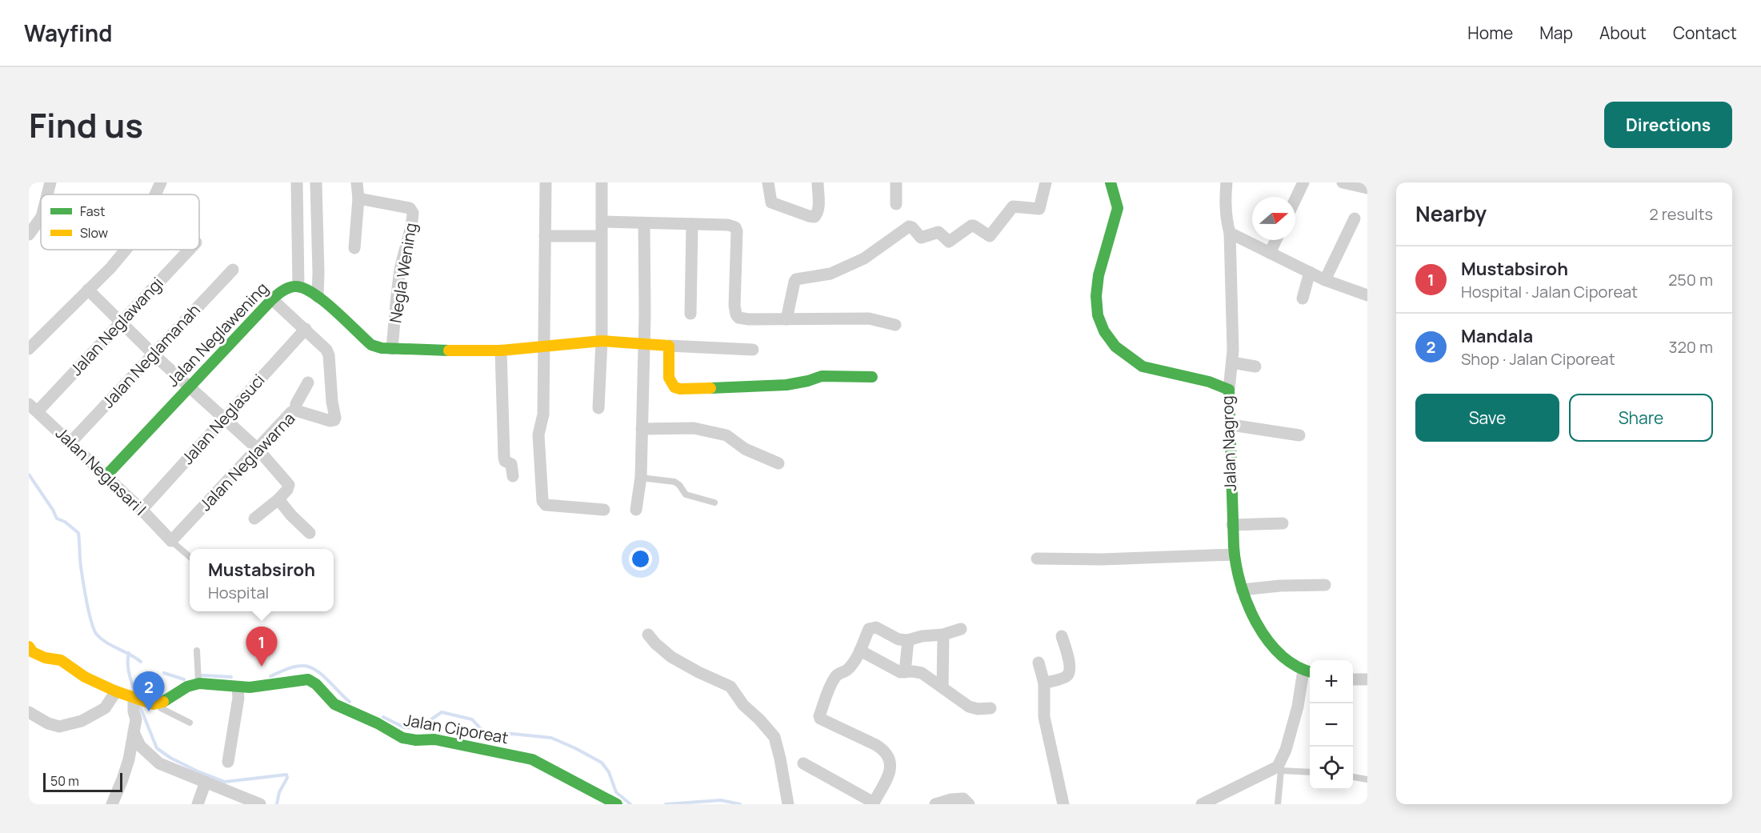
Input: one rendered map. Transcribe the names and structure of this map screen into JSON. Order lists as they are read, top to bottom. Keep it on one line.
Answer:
{"streets":{"street":["Negla Wening","Jalan Neglawangi","Jalan Neglawening","Jalan Neglamanah","Jalan Neglasuci","Jalan Nagrog","Jalan Neglawarna","Jalan Neglasari I","Jalan Ciporeat"]},"crossings":[["Jalan Neglawangi","Jalan Neglasari I"],["Jalan Neglawening","Jalan Neglasari I"],["Jalan Neglamanah","Jalan Neglasari I"],["Jalan Neglasuci","Jalan Neglawarna"],["Jalan Neglasuci","Jalan Neglasari I"],["Jalan Neglawarna","Jalan Neglasari I"]],"legend":["Fast","Slow"],"scale_bar":"50 m","north":"right","page":{"header":"Wayfind","nav":["Home","Map","About","Contact"],"title":"Find us","buttons":["Directions",["Save","Share"]],"heading":["Nearby","2 results"],"list":[{"mark":"1","name":"Mustabsiroh","note":"Hospital · Jalan Ciporeat","value":"250 m"},{"mark":"2","name":"Mandala","note":"Shop · Jalan Ciporeat","value":"320 m"}],"popup":["Mustabsiroh","Hospital"],"pins":["1","2"],"map_buttons":["+","−"],"scale":"50 m"}}
